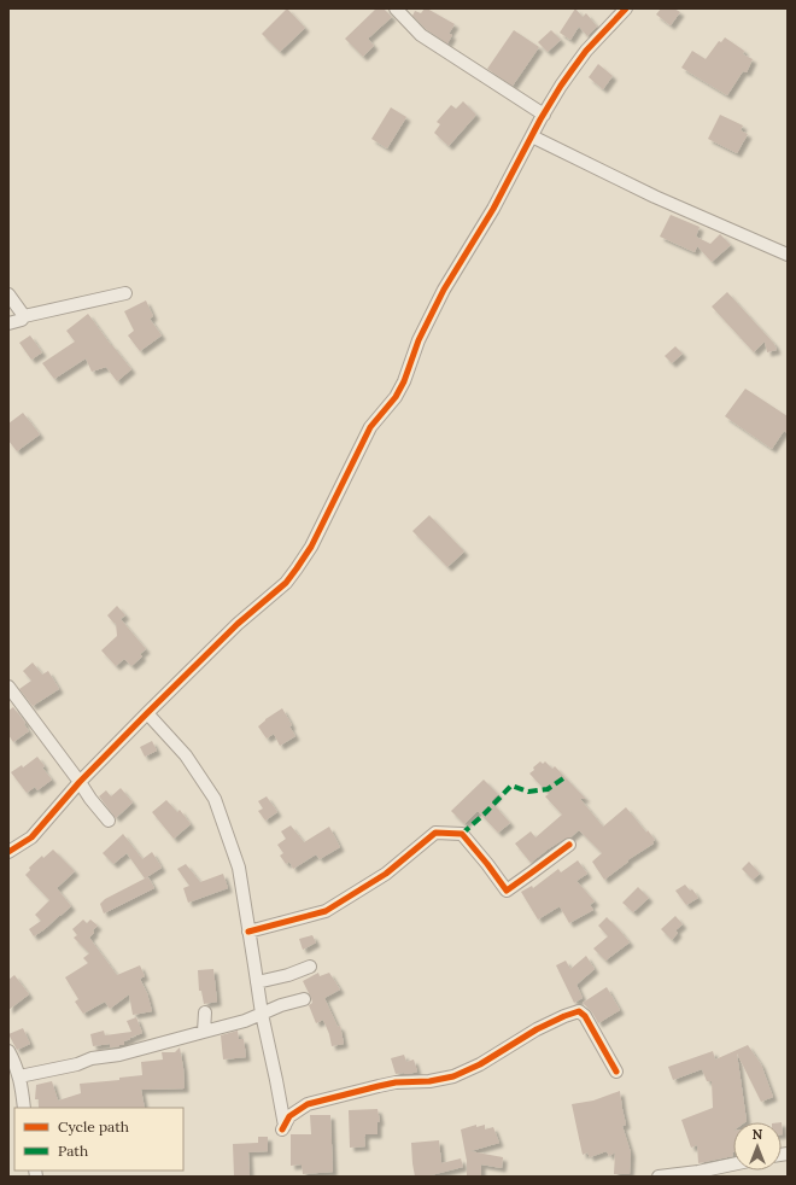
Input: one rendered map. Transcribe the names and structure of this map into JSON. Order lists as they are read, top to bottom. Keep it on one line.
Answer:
{"legend":["Cycle path","Path"],"north":"top"}
